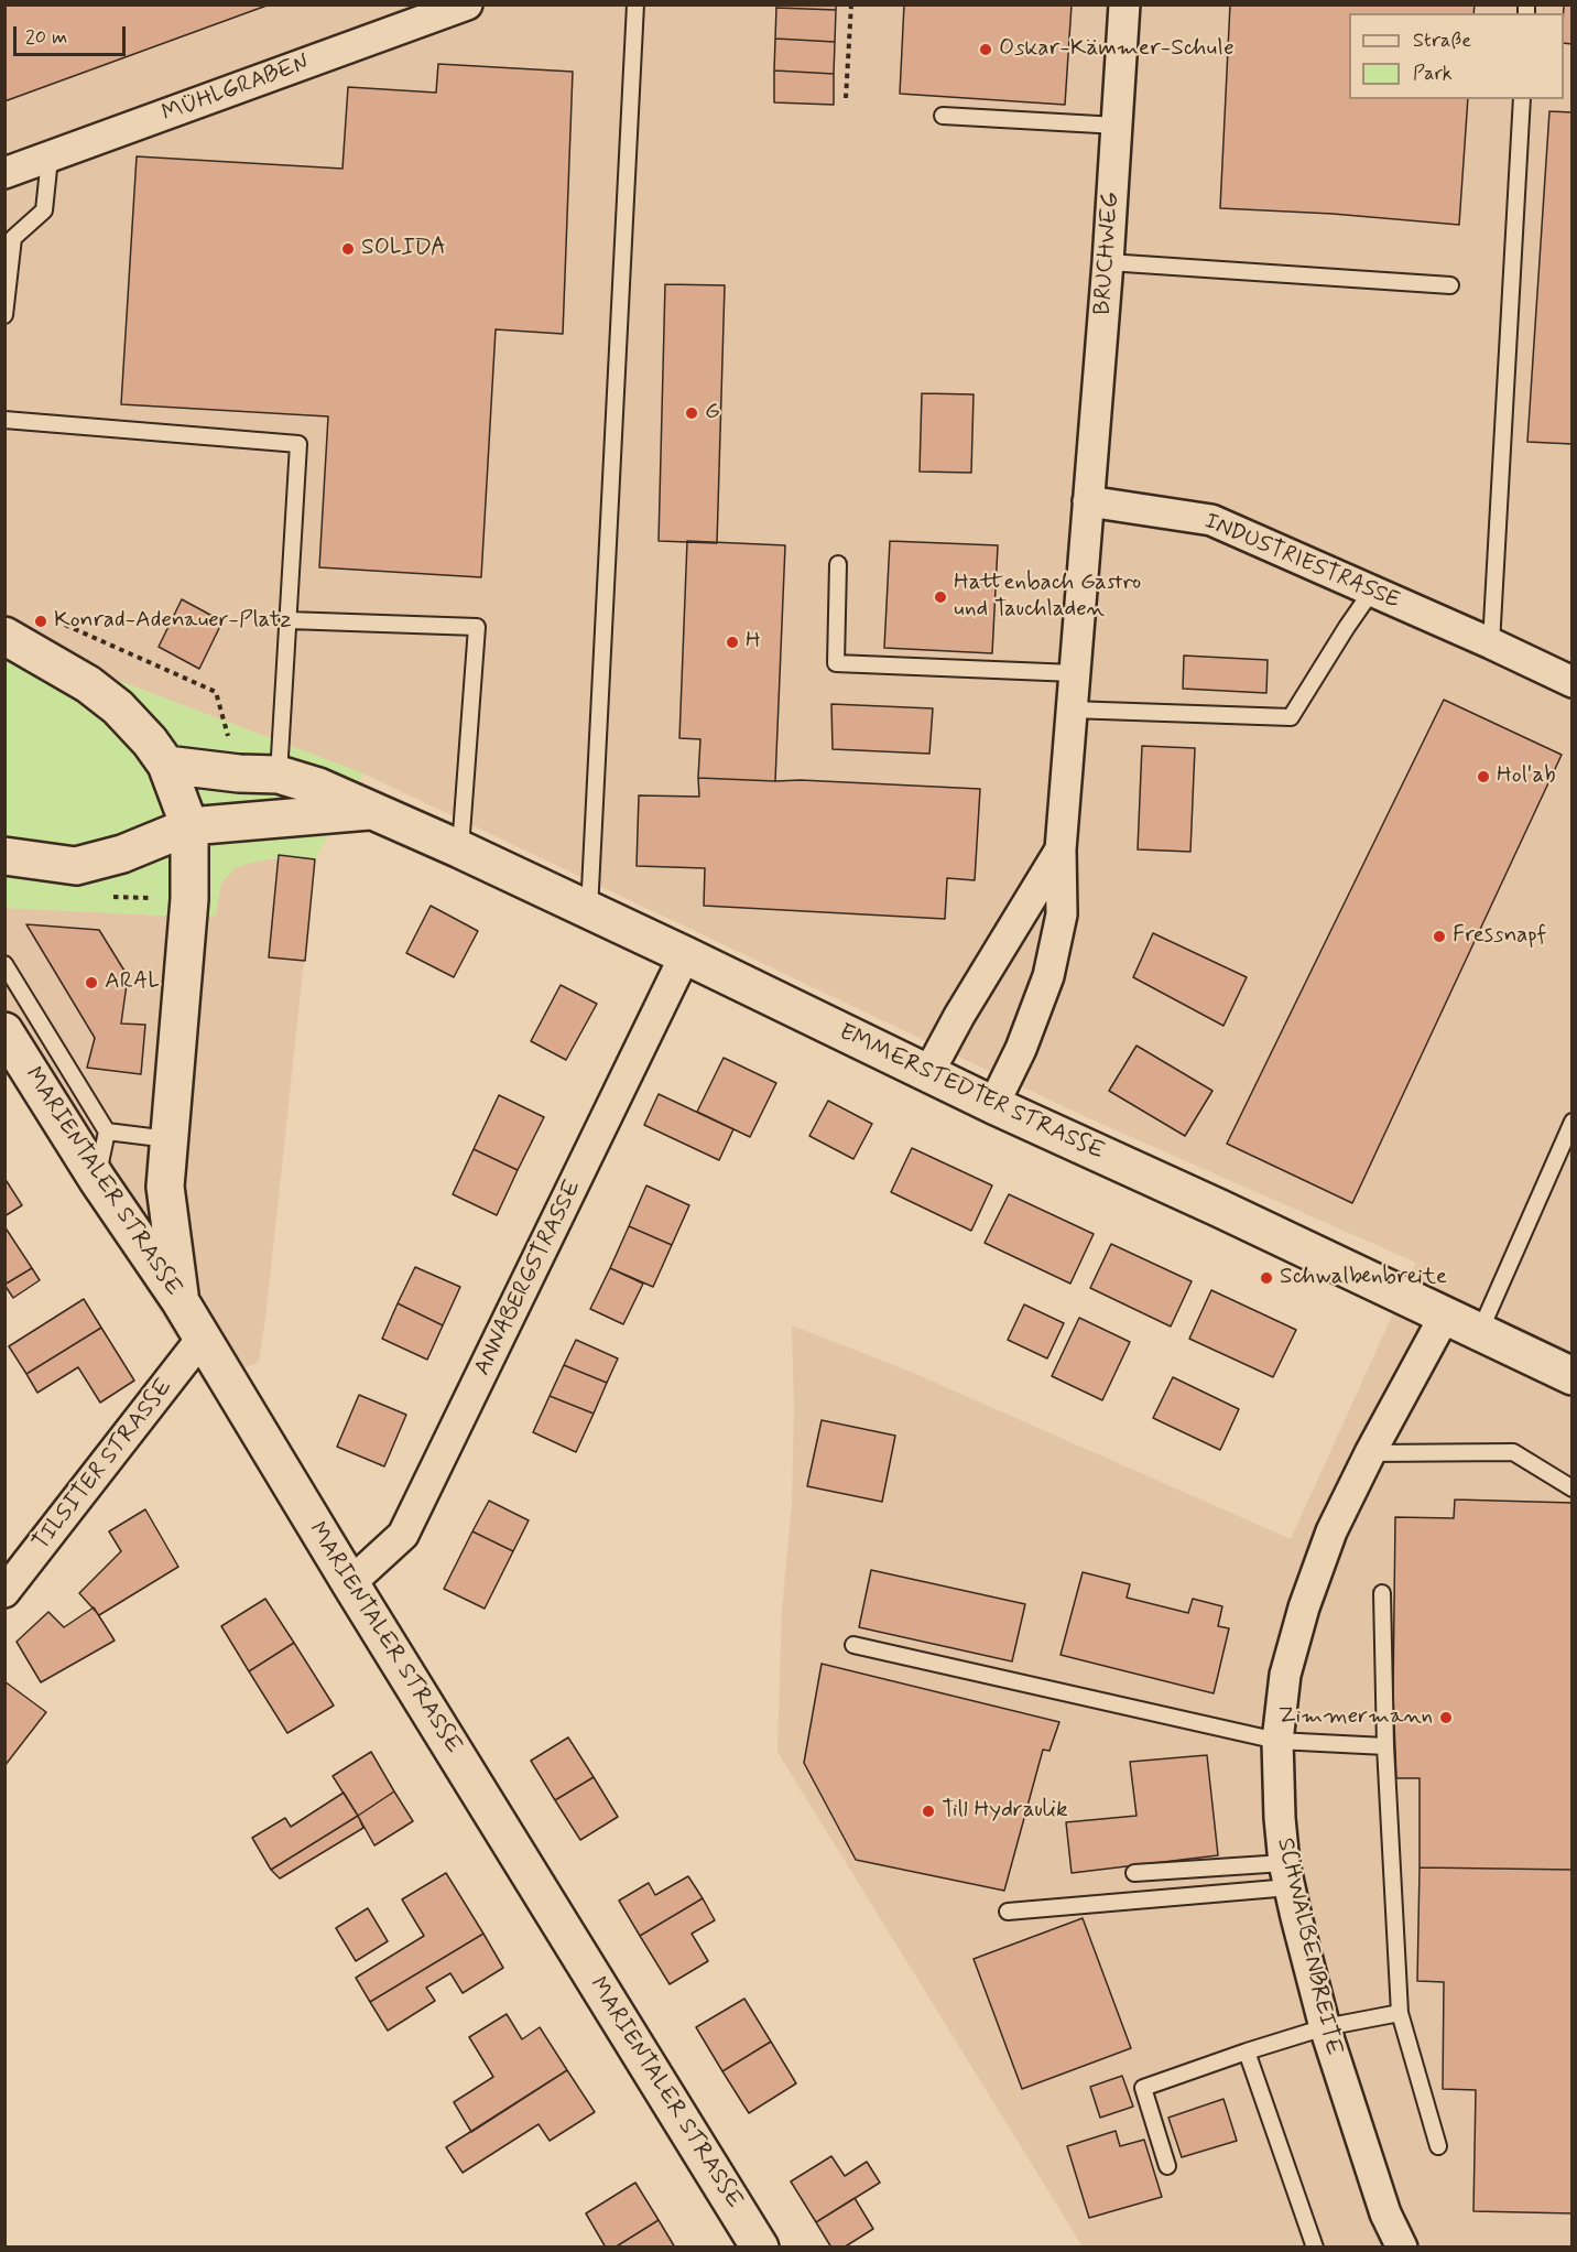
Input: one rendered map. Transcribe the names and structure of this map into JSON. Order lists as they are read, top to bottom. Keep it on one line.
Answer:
{"streets":{"main road":["EMMERSTEDTER STRASSE","MARIENTALER STRASSE"],"street":["MÜHLGRABEN","BRUCHWEG","INDUSTRIESTRASSE","ANNABERGSTRASSE","TILSITER STRASSE","SCHWALBENBREITE"]},"crossings":[["BRUCHWEG","INDUSTRIESTRASSE"],["EMMERSTEDTER STRASSE","ANNABERGSTRASSE"],["EMMERSTEDTER STRASSE","SCHWALBENBREITE"],["MARIENTALER STRASSE","ANNABERGSTRASSE"],["MARIENTALER STRASSE","TILSITER STRASSE"]],"places":["Oskar-Kämmer-Schule","SOLIDA","G","Hattenbach Gastro und Tauchladen","Konrad-Adenauer-Platz","H","Hol'ab","Fressnapf","ARAL","Schwalbenbreite","Zimmermann","Till Hydraulik"],"legend":["Straße","Park"],"scale_bar":"20 m"}
